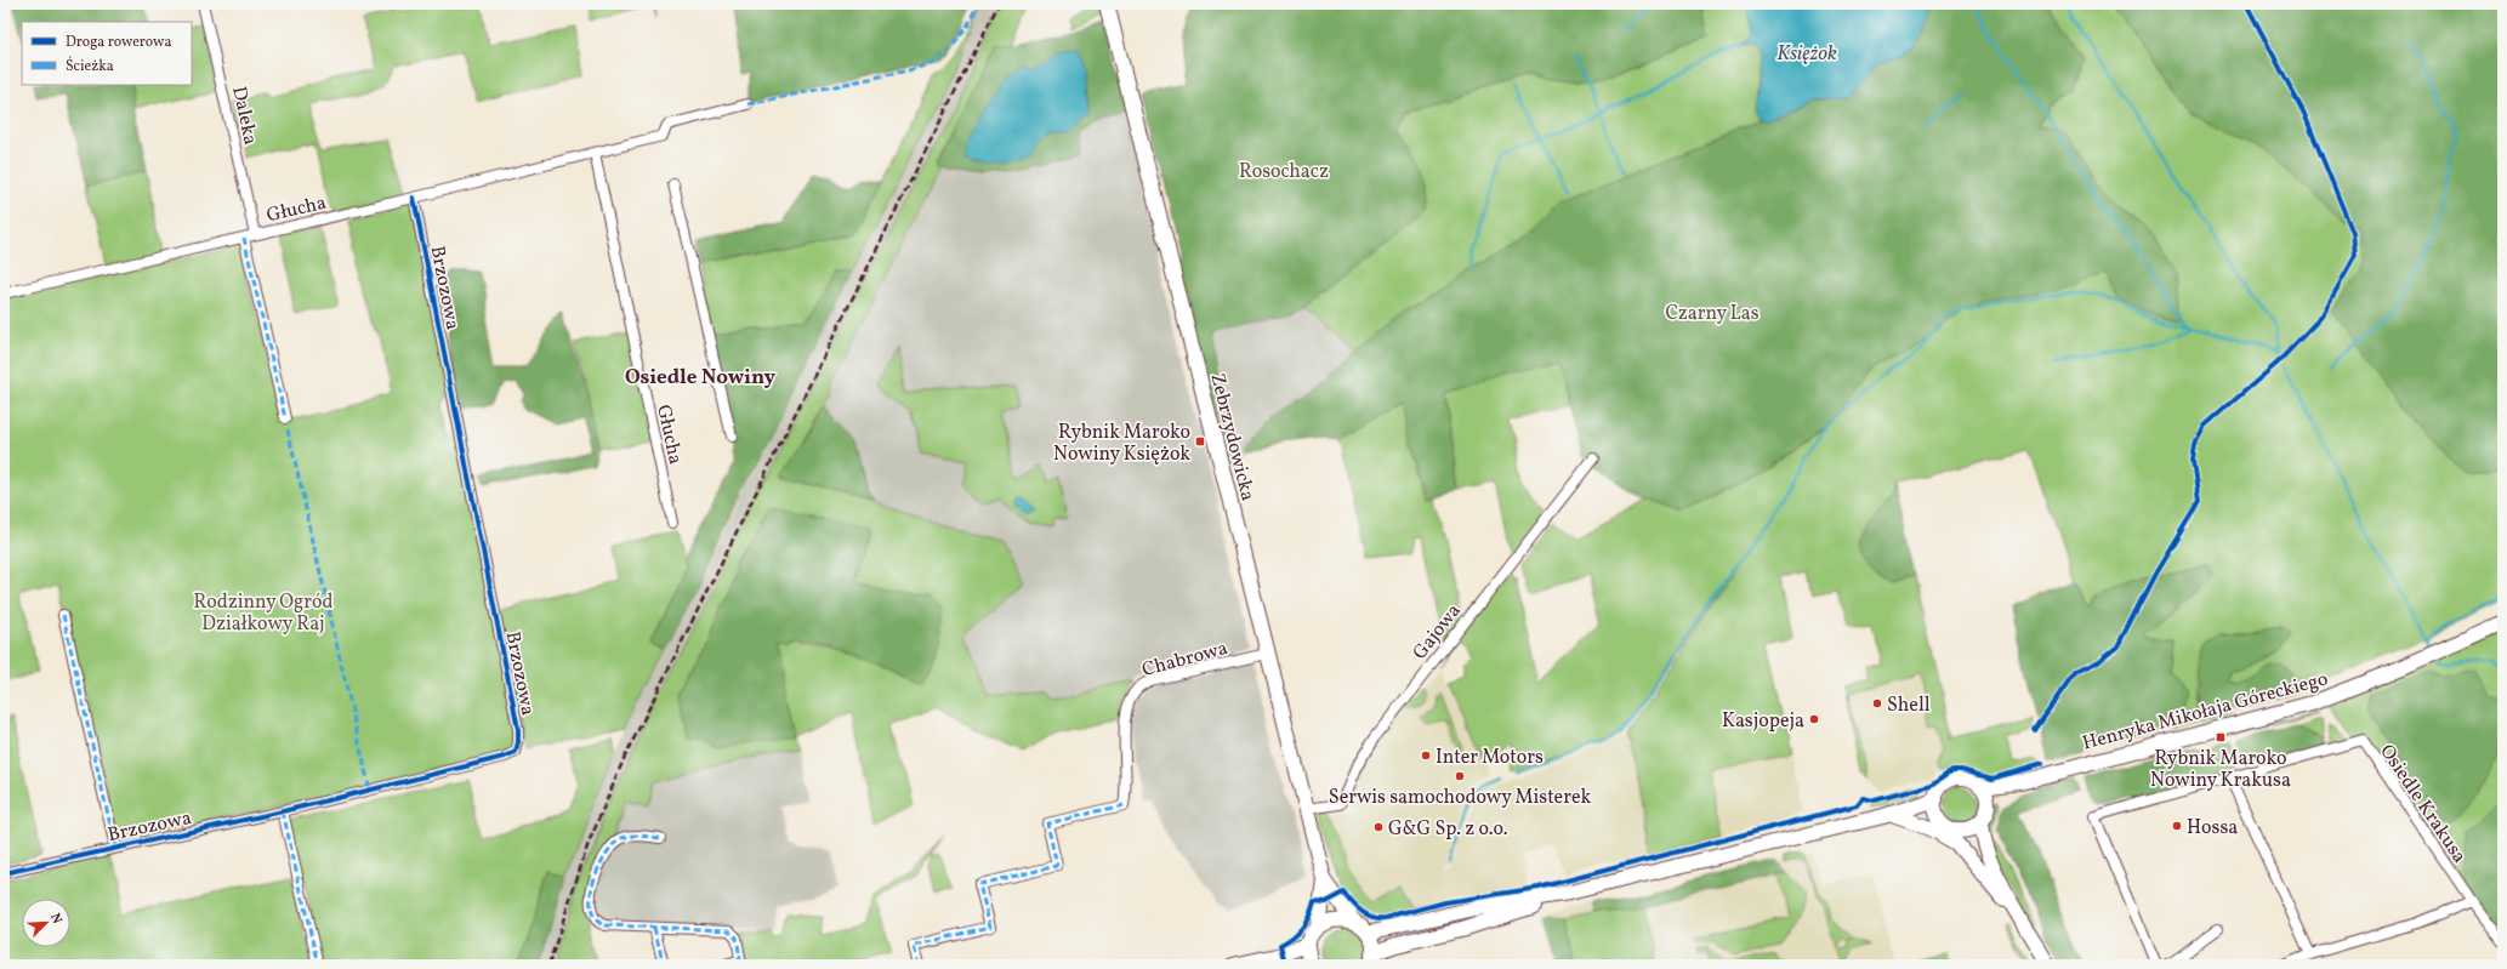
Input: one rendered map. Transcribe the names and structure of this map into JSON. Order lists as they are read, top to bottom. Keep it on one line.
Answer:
{"streets":{"main road":["Zebrzydowicka","Henryka Mikołaja Góreckiego"],"street":["Daleka","Głucha","Brzozowa","Gajowa","Chabrowa","Osiedle Krakusa"]},"crossings":[["Daleka","Głucha"],["Głucha","Brzozowa"],["Zebrzydowicka","Gajowa"],["Zebrzydowicka","Chabrowa"]],"districts":["Osiedle Nowiny"],"water":["Księżok"],"parks":["Rosochacz","Czarny Las","Rodzinny Ogród Działkowy Raj"],"places":{"transit":["Rybnik Maroko Nowiny Księżok","Rybnik Maroko Nowiny Krakusa"],"other":["Shell","Kasjopeja","Inter Motors","Serwis samochodowy Misterek","Hossa","G&G Sp. z o.o."]},"legend":["Droga rowerowa","Ścieżka"],"north":"top right"}
